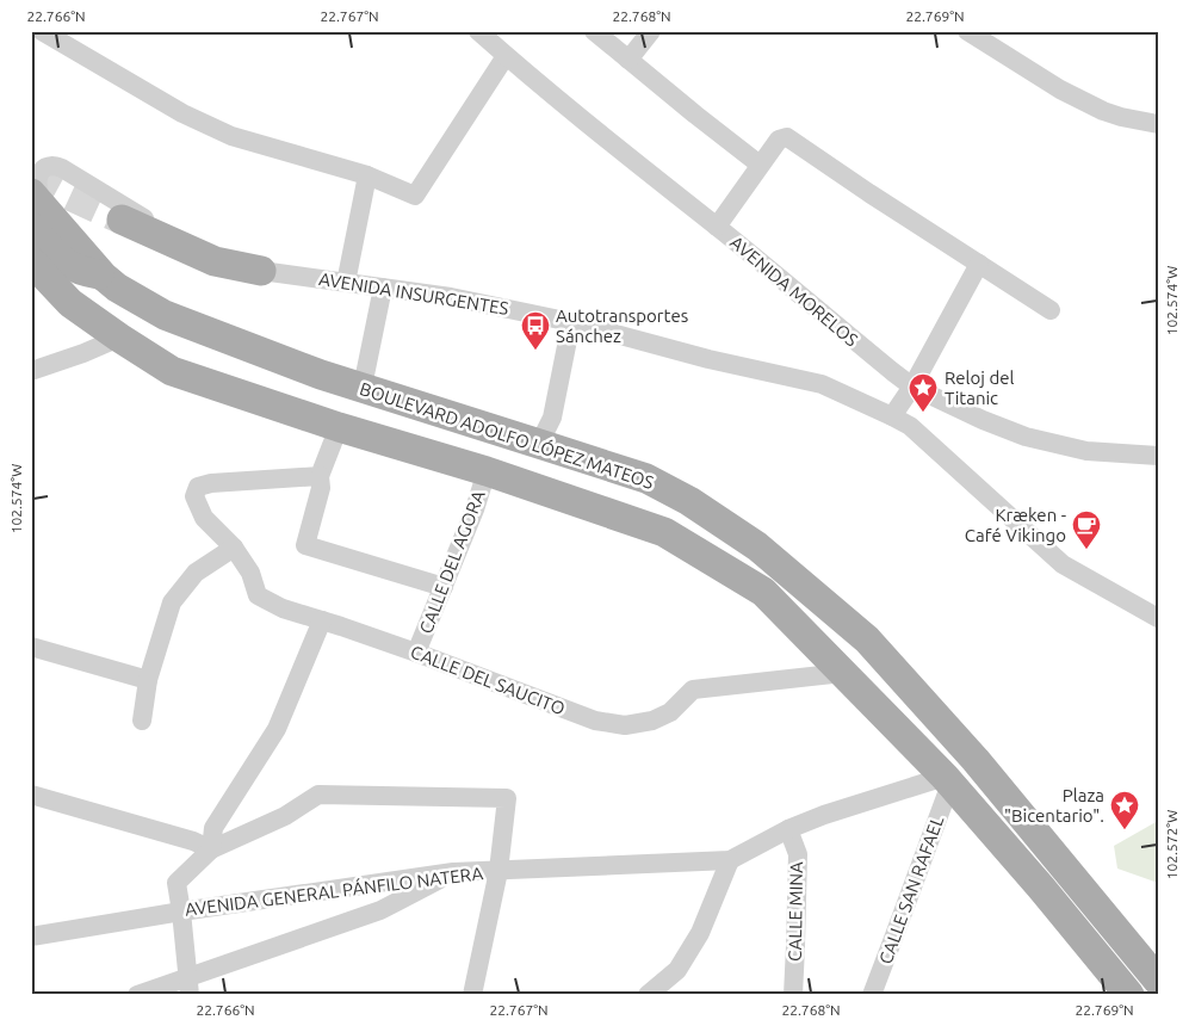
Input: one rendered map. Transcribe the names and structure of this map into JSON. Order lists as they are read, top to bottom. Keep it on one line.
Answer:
{"streets":{"main road":["BOULEVARD ADOLFO LÓPEZ MATEOS"],"street":["AVENIDA MORELOS","AVENIDA INSURGENTES","CALLE DEL AGORA","CALLE DEL SAUCITO","CALLE SAN RAFAEL","AVENIDA GENERAL PÁNFILO NATERA","CALLE MINA"]},"crossings":[["AVENIDA INSURGENTES","BOULEVARD ADOLFO LÓPEZ MATEOS"],["CALLE DEL AGORA","CALLE DEL SAUCITO"],["CALLE SAN RAFAEL","AVENIDA GENERAL PÁNFILO NATERA"],["AVENIDA GENERAL PÁNFILO NATERA","CALLE MINA"]],"places":{"bus stop":["Autotransportes Sánchez"],"place":["Reloj del Titanic","Plaza \"Bicentario\"."],"cafe":["Kræken - Café Vikingo"]},"coordinates":["22.766°N","22.767°N","22.768°N","22.769°N","102.574°W","102.572°W"]}
